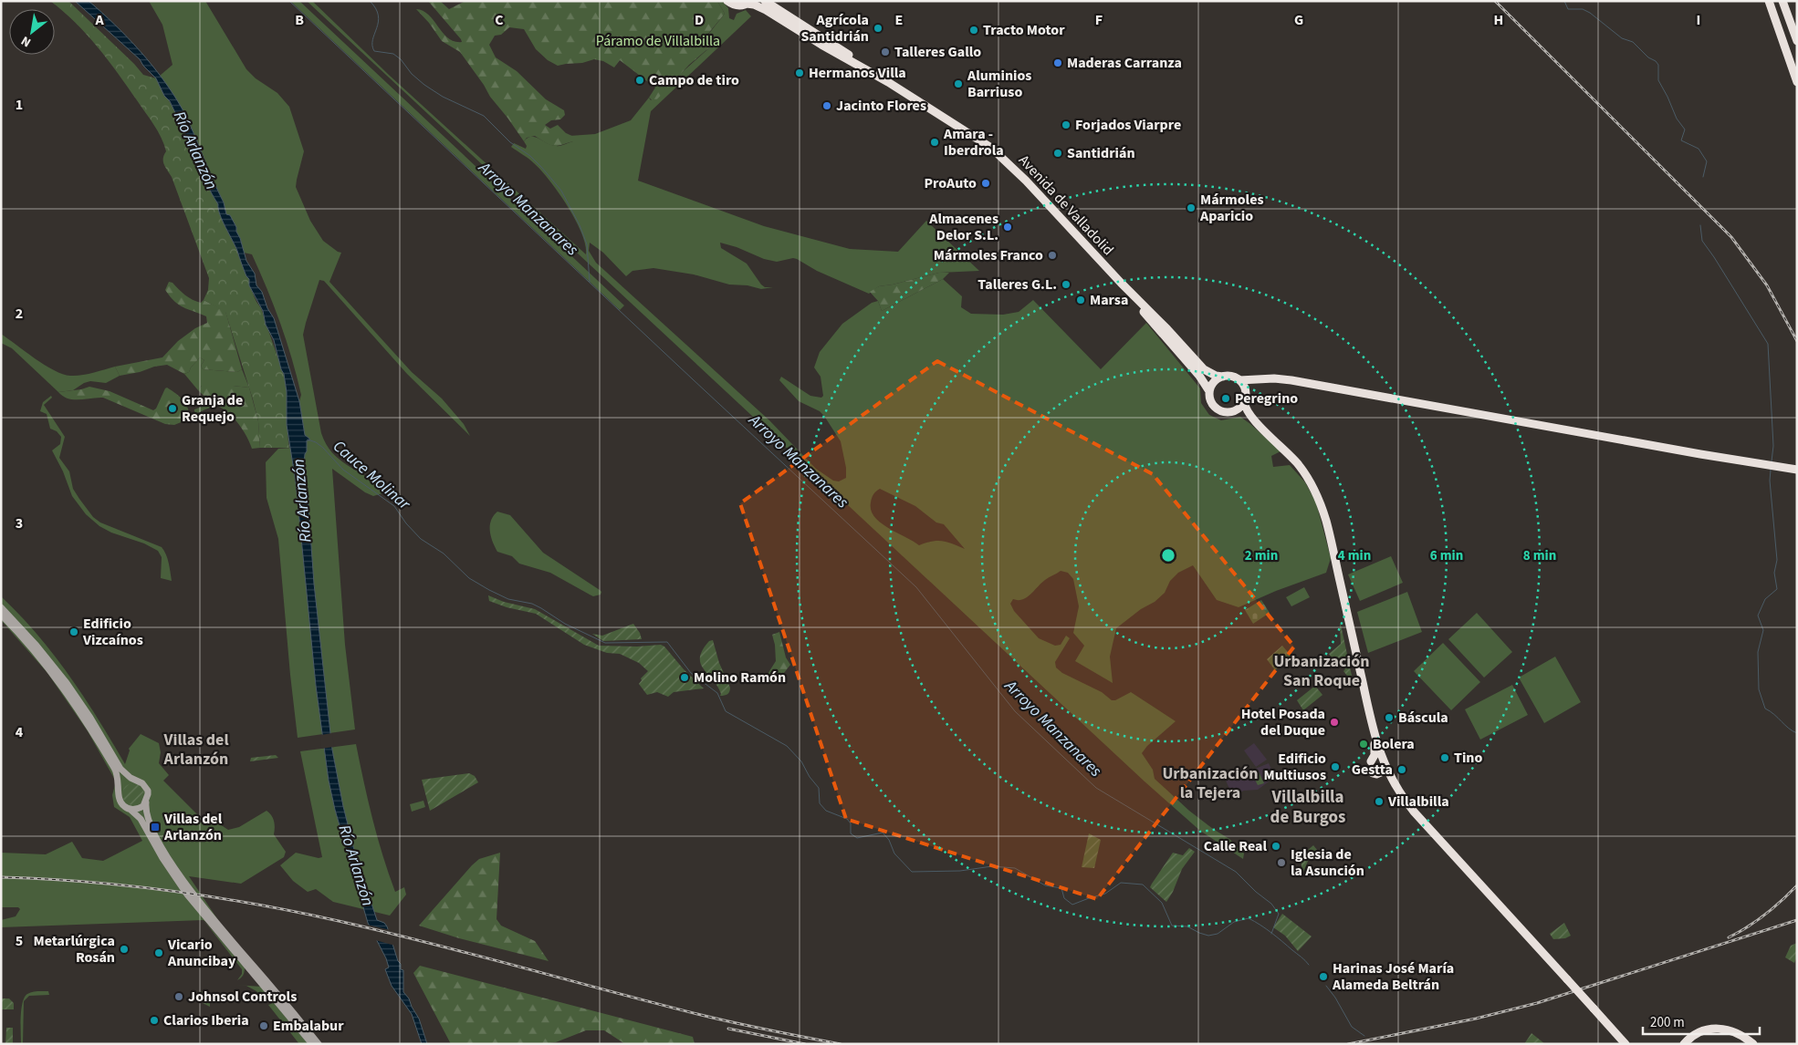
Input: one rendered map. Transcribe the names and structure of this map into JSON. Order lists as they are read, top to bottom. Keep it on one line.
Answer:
{"streets":{"highway":["Avenida de Valladolid"]},"districts":["Urbanización San Roque","Villas del Arlanzón","Urbanización la Tejera","Villalbilla de Burgos"],"water":["Río Arlanzón","Arroyo Manzanares","Cauce Molinar"],"parks":["Páramo de Villalbilla"],"places":{"other":["Agrícola Santidrián","Tracto Motor","Talleres Gallo","Maderas Carranza","Hermanos Villa","Campo de tiro","Aluminios Barriuso","Jacinto Flores","Forjados Viarpre","Amara - Iberdrola","Santidrián","ProAuto","Mármoles Aparicio","Almacenes Delor S.L.","Mármoles Franco","Talleres G.L.","Marsa","Peregrino","Granja de Requejo","Edificio Vizcaínos","Molino Ramón","Báscula","Hotel Posada del Duque","Bolera","Tino","Edificio Multiusos","Gestta","Villalbilla","Calle Real","Iglesia de la Asunción","Metarlúrgica Rosán","Vicario Anuncibay","Harinas José María Alameda Beltrán","Johnsol Controls","Clarios Iberia","Embalabur"],"transit":["Villas del Arlanzón"]},"scale_bar":"200 m","north":"bottom left","grid":{"columns":["A","B","C","D","E","F","G","H","I"],"rows":["1","2","3","4","5"]},"rings":["2 min","4 min","6 min","8 min"]}
